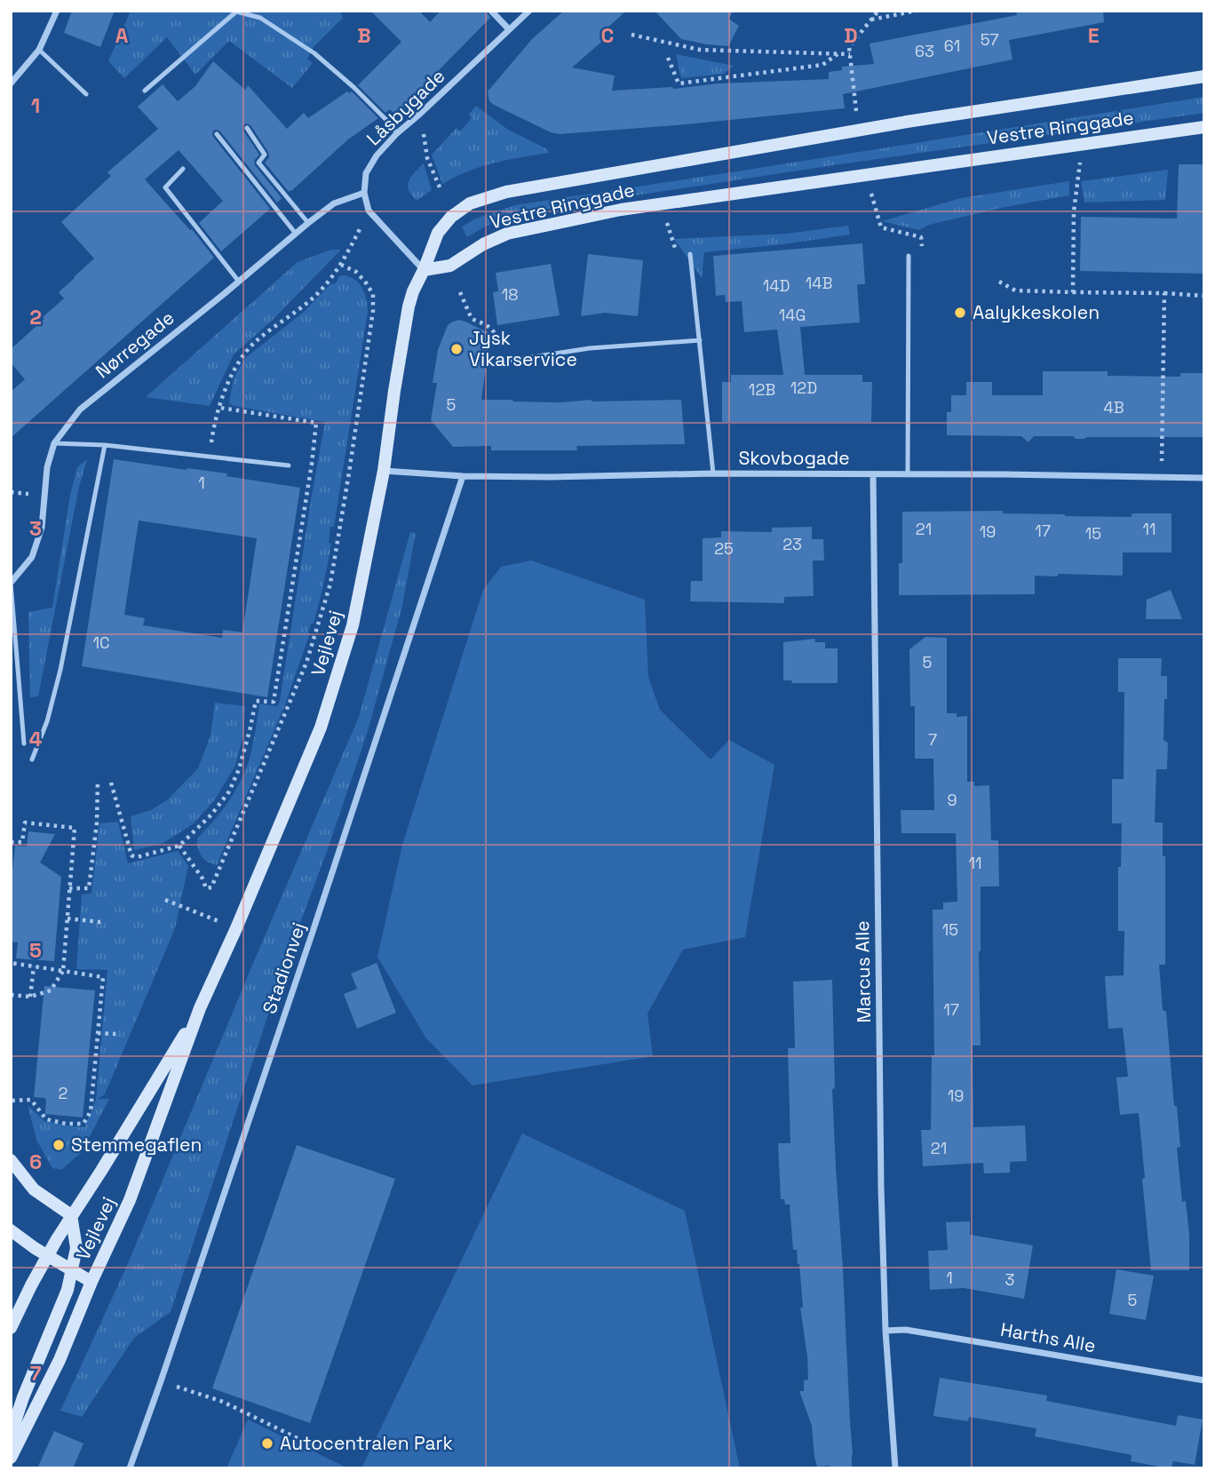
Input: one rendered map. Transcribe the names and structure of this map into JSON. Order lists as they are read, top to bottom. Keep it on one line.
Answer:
{"streets":{"main road":["Vestre Ringgade","Vejlevej"],"street":["Låsbygade","Nørregade","Skovbogade","Stadionvej","Marcus Alle","Harths Alle"]},"crossings":[["Låsbygade","Vestre Ringgade"],["Låsbygade","Nørregade"],["Låsbygade","Vejlevej"],["Vestre Ringgade","Vejlevej"],["Skovbogade","Vejlevej"],["Skovbogade","Stadionvej"],["Skovbogade","Marcus Alle"],["Marcus Alle","Harths Alle"]],"places":["Aalykkeskolen","Jysk Vikarservice","Stemmegaflen","Autocentralen Park"],"house_numbers":["57","61","63","14B","14D","18","14G","12D","12B","5","4B","1","21","11","17","19","15","23","25","1C","5","7","9","11","15","17","2","19","21","1","3","5"],"grid":{"columns":["A","B","C","D","E"],"rows":["1","2","3","4","5","6","7"]}}
